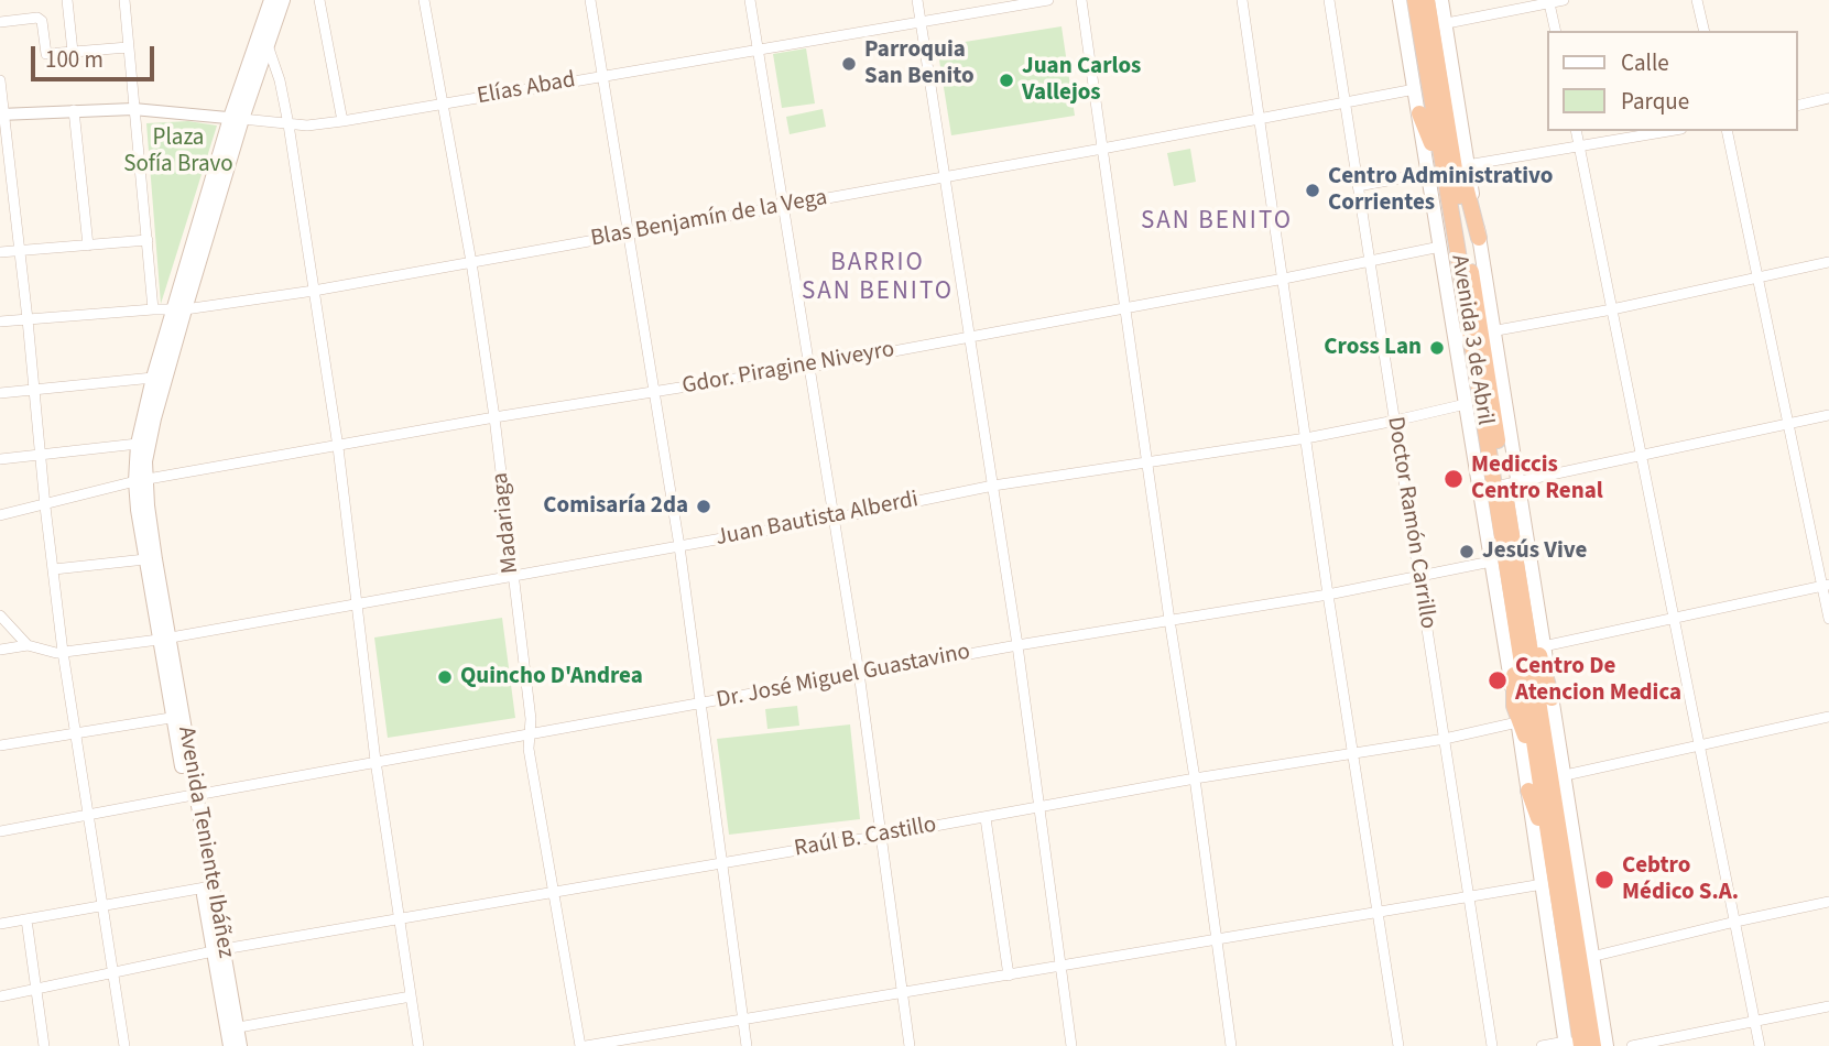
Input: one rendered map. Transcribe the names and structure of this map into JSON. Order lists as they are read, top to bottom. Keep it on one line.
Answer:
{"streets":{"highway":["Avenida 3 de Abril"],"main road":["Avenida Teniente Ibáñez"],"street":["Elías Abad","Blas Benjamín de la Vega","Gdor. Piragine Niveyro","Juan Bautista Alberdi","Madariaga","Doctor Ramón Carrillo","Dr. José Miguel Guastavino","Raúl B. Castillo"]},"crossings":[["Elías Abad","Madariaga"],["Blas Benjamín de la Vega","Avenida 3 de Abril"],["Blas Benjamín de la Vega","Madariaga"],["Blas Benjamín de la Vega","Doctor Ramón Carrillo"],["Avenida 3 de Abril","Gdor. Piragine Niveyro"],["Avenida 3 de Abril","Juan Bautista Alberdi"],["Avenida 3 de Abril","Dr. José Miguel Guastavino"],["Avenida 3 de Abril","Raúl B. Castillo"],["Gdor. Piragine Niveyro","Madariaga"],["Gdor. Piragine Niveyro","Doctor Ramón Carrillo"],["Juan Bautista Alberdi","Madariaga"],["Juan Bautista Alberdi","Doctor Ramón Carrillo"],["Juan Bautista Alberdi","Avenida Teniente Ibáñez"],["Madariaga","Dr. José Miguel Guastavino"],["Madariaga","Raúl B. Castillo"],["Doctor Ramón Carrillo","Dr. José Miguel Guastavino"],["Doctor Ramón Carrillo","Raúl B. Castillo"],["Dr. José Miguel Guastavino","Avenida Teniente Ibáñez"],["Raúl B. Castillo","Avenida Teniente Ibáñez"]],"districts":["SAN BENITO","BARRIO SAN BENITO"],"parks":["Plaza Sofía Bravo"],"places":["Parroquia San Benito","Juan Carlos Vallejos","Centro Administrativo Corrientes","Cross Lan","Mediccis Centro Renal","Comisaría 2da","Jesús Vive","Quincho D'Andrea","Centro De Atencion Medica","Cebtro Médico S.A."],"legend":["Calle","Parque"],"scale_bar":"100 m"}
